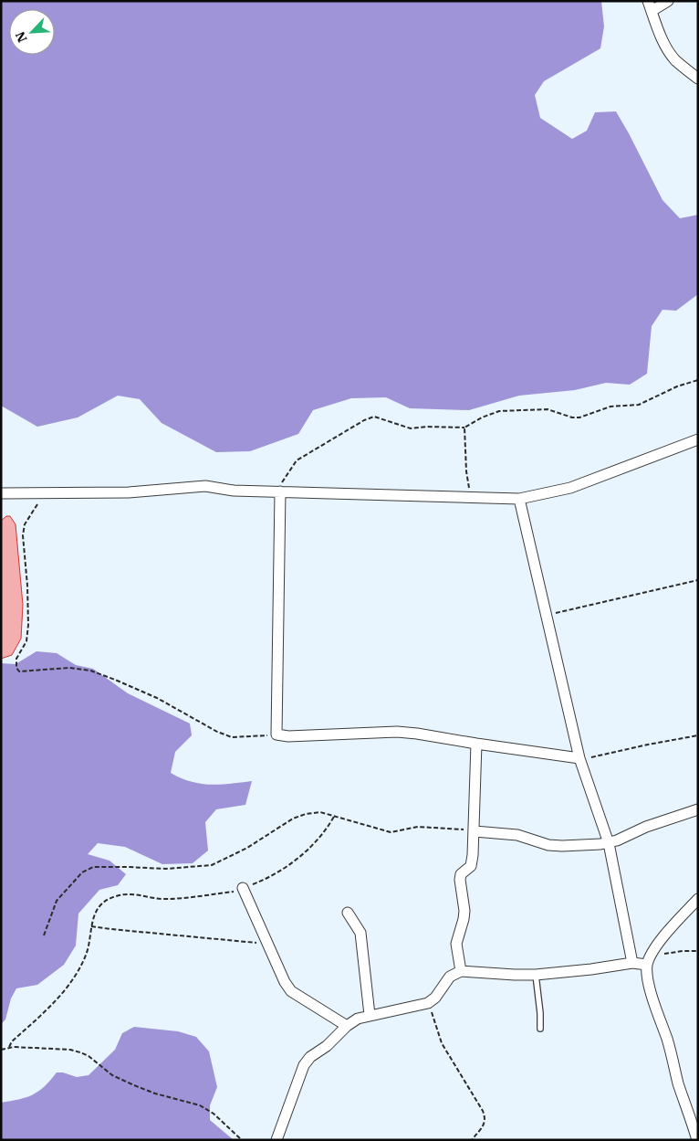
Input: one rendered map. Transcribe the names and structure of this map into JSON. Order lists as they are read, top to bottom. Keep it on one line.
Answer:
{"north":"bottom left"}
